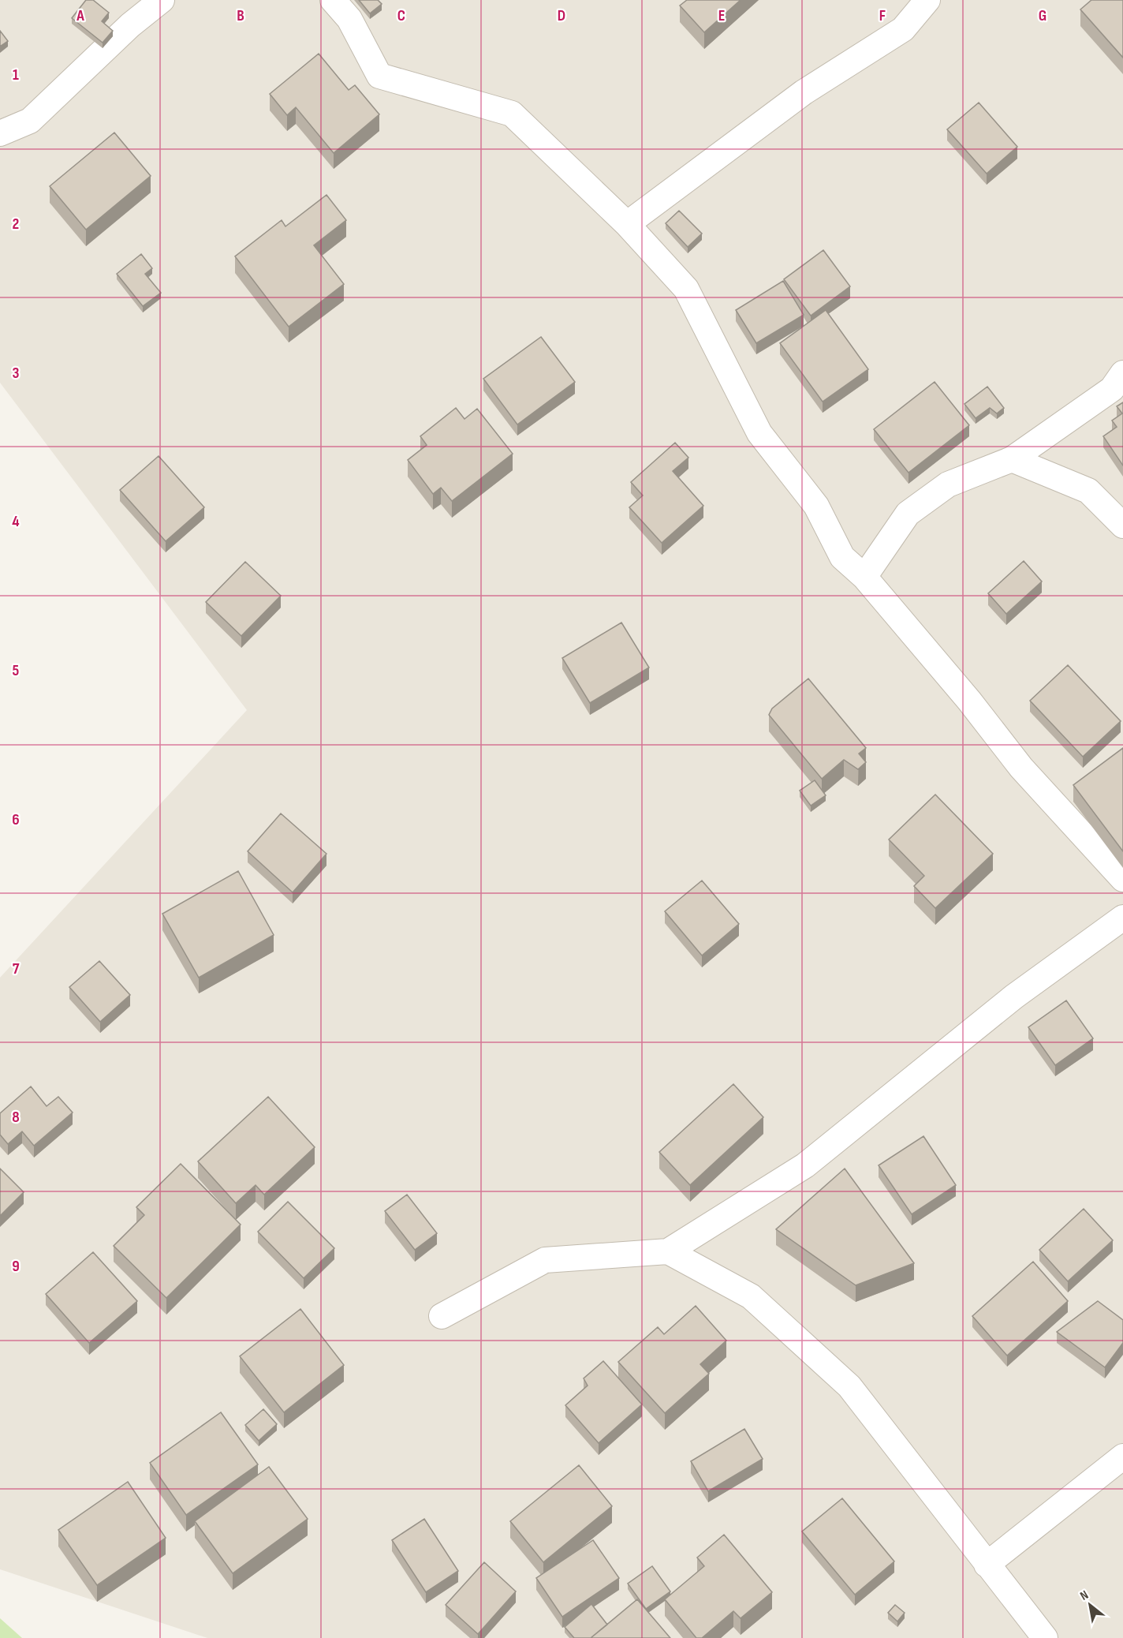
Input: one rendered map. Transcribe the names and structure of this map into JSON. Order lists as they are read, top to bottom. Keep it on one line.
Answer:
{"north":"top left","grid":{"columns":["A","B","C","D","E","F","G"],"rows":["1","2","3","4","5","6","7","8","9"]}}
